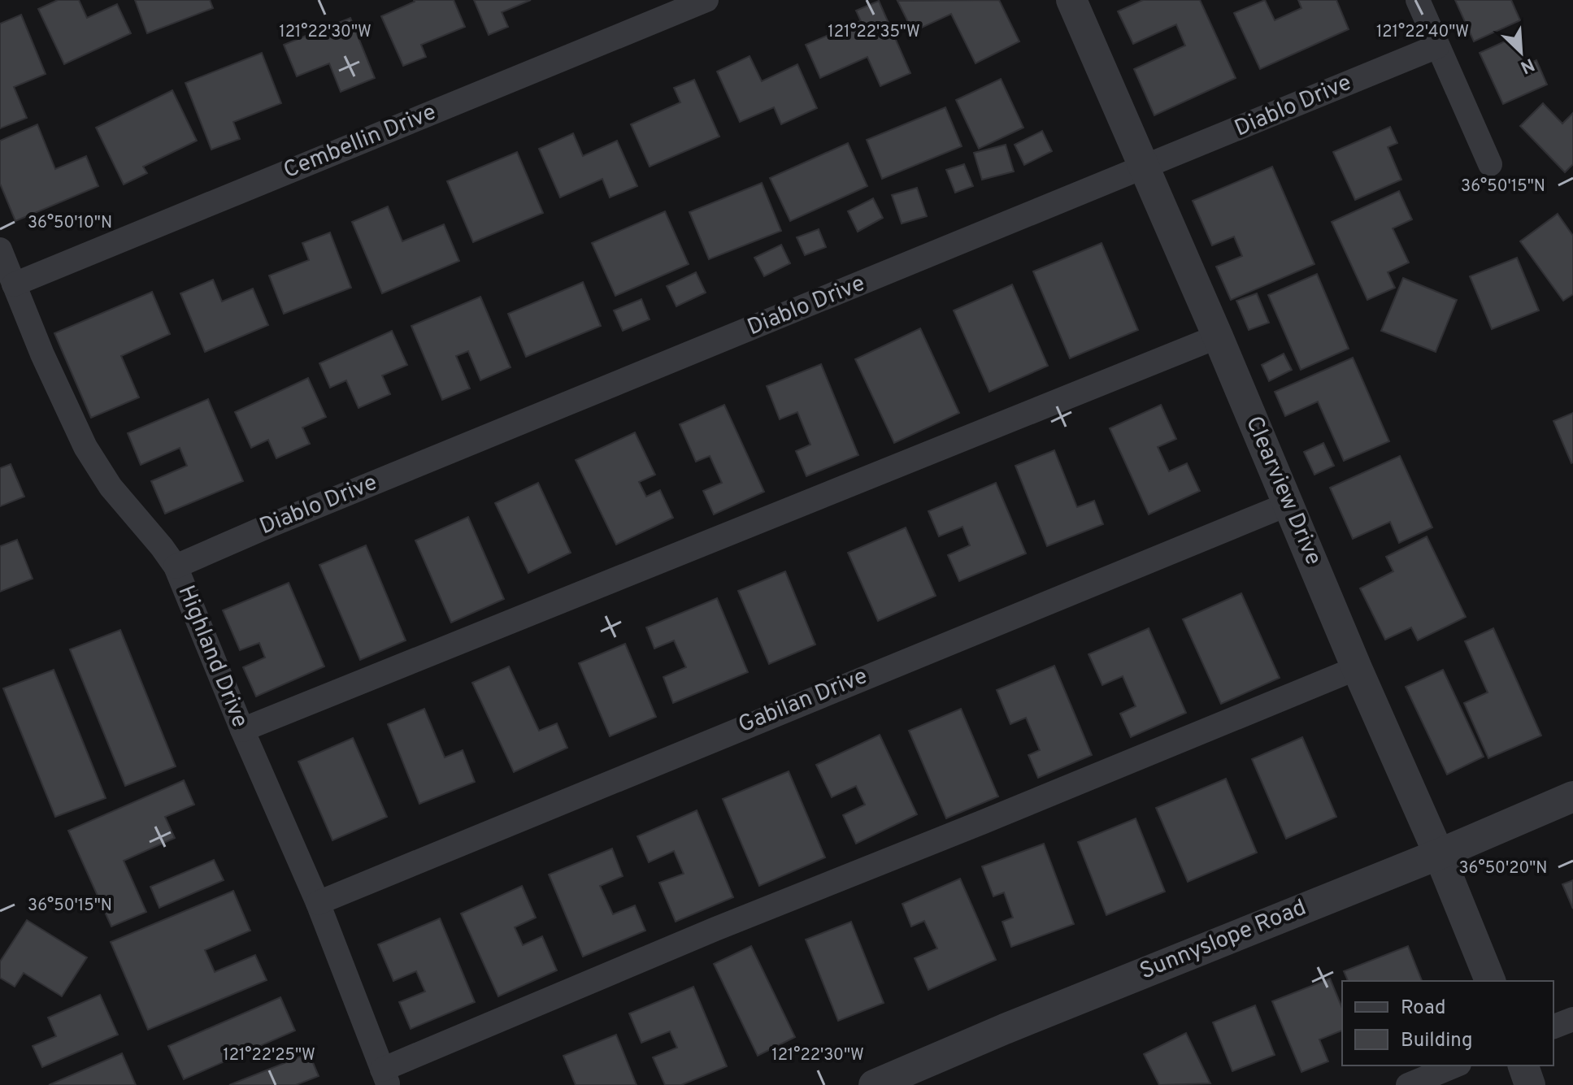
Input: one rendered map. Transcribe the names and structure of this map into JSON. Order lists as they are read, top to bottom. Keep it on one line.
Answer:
{"streets":{"street":["Diablo Drive","Cembellin Drive","Clearview Drive","Highland Drive","Gabilan Drive","Sunnyslope Road"]},"crossings":[["Diablo Drive","Clearview Drive"],["Diablo Drive","Highland Drive"],["Cembellin Drive","Highland Drive"],["Clearview Drive","Gabilan Drive"],["Clearview Drive","Sunnyslope Road"],["Highland Drive","Gabilan Drive"]],"legend":["Road","Building"],"north":"bottom right","coordinates":["121°22'30\"W","121°22'35\"W","121°22'40\"W","36°50'15\"N","36°50'10\"N","36°50'20\"N","121°22'25\"W"]}
